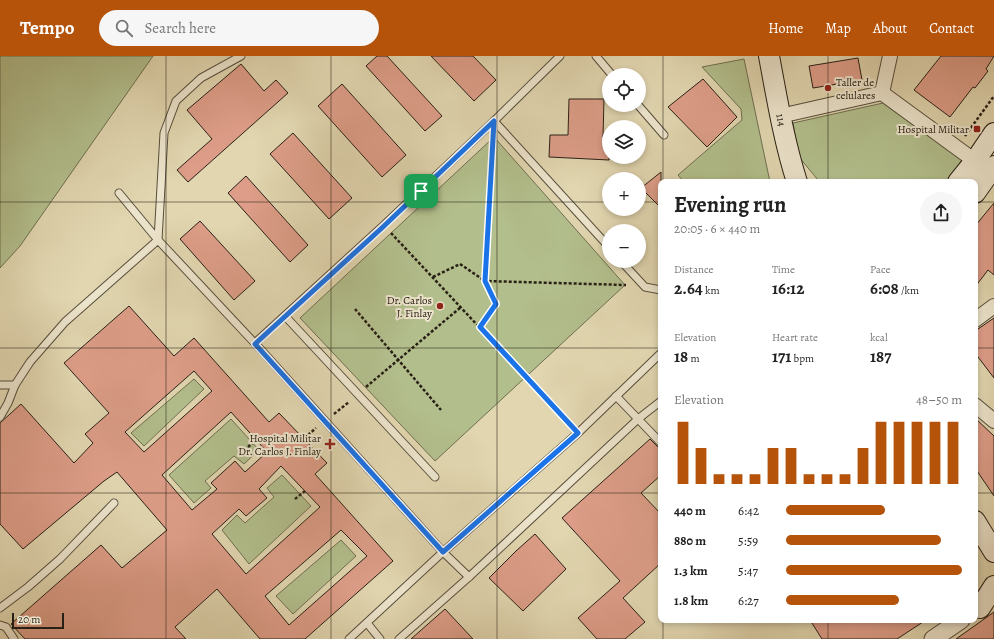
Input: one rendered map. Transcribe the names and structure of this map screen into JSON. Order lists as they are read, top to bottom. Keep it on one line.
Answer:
{"streets":{"main road":["114"]},"places":{"other":["Taller de celulares","Dr. Carlos J. Finlay"],"transit":["Hospital Militar"],"health":["Hospital Militar Dr. Carlos J. Finlay"]},"scale_bar":"20 m","page":{"header":"Tempo","search":"Search here","nav":["Home","Map","About","Contact"],"map_buttons":["+","−"],"heading":["Evening run","20:05 · 6 × 440 m"],"stats":[["Distance","2.64 km"],["Time","16:12"],["Pace","6:08 /km"],["Elevation","18 m"],["Heart rate","171 bpm"],["kcal","187"]],"chart":["Elevation","48–50 m"],"list":[{"name":"440 m","note":"6:42"},{"name":"880 m","note":"5:59"},{"name":"1.3 km","note":"5:47"},{"name":"1.8 km","note":"6:27"}],"scale":"20 m"}}
